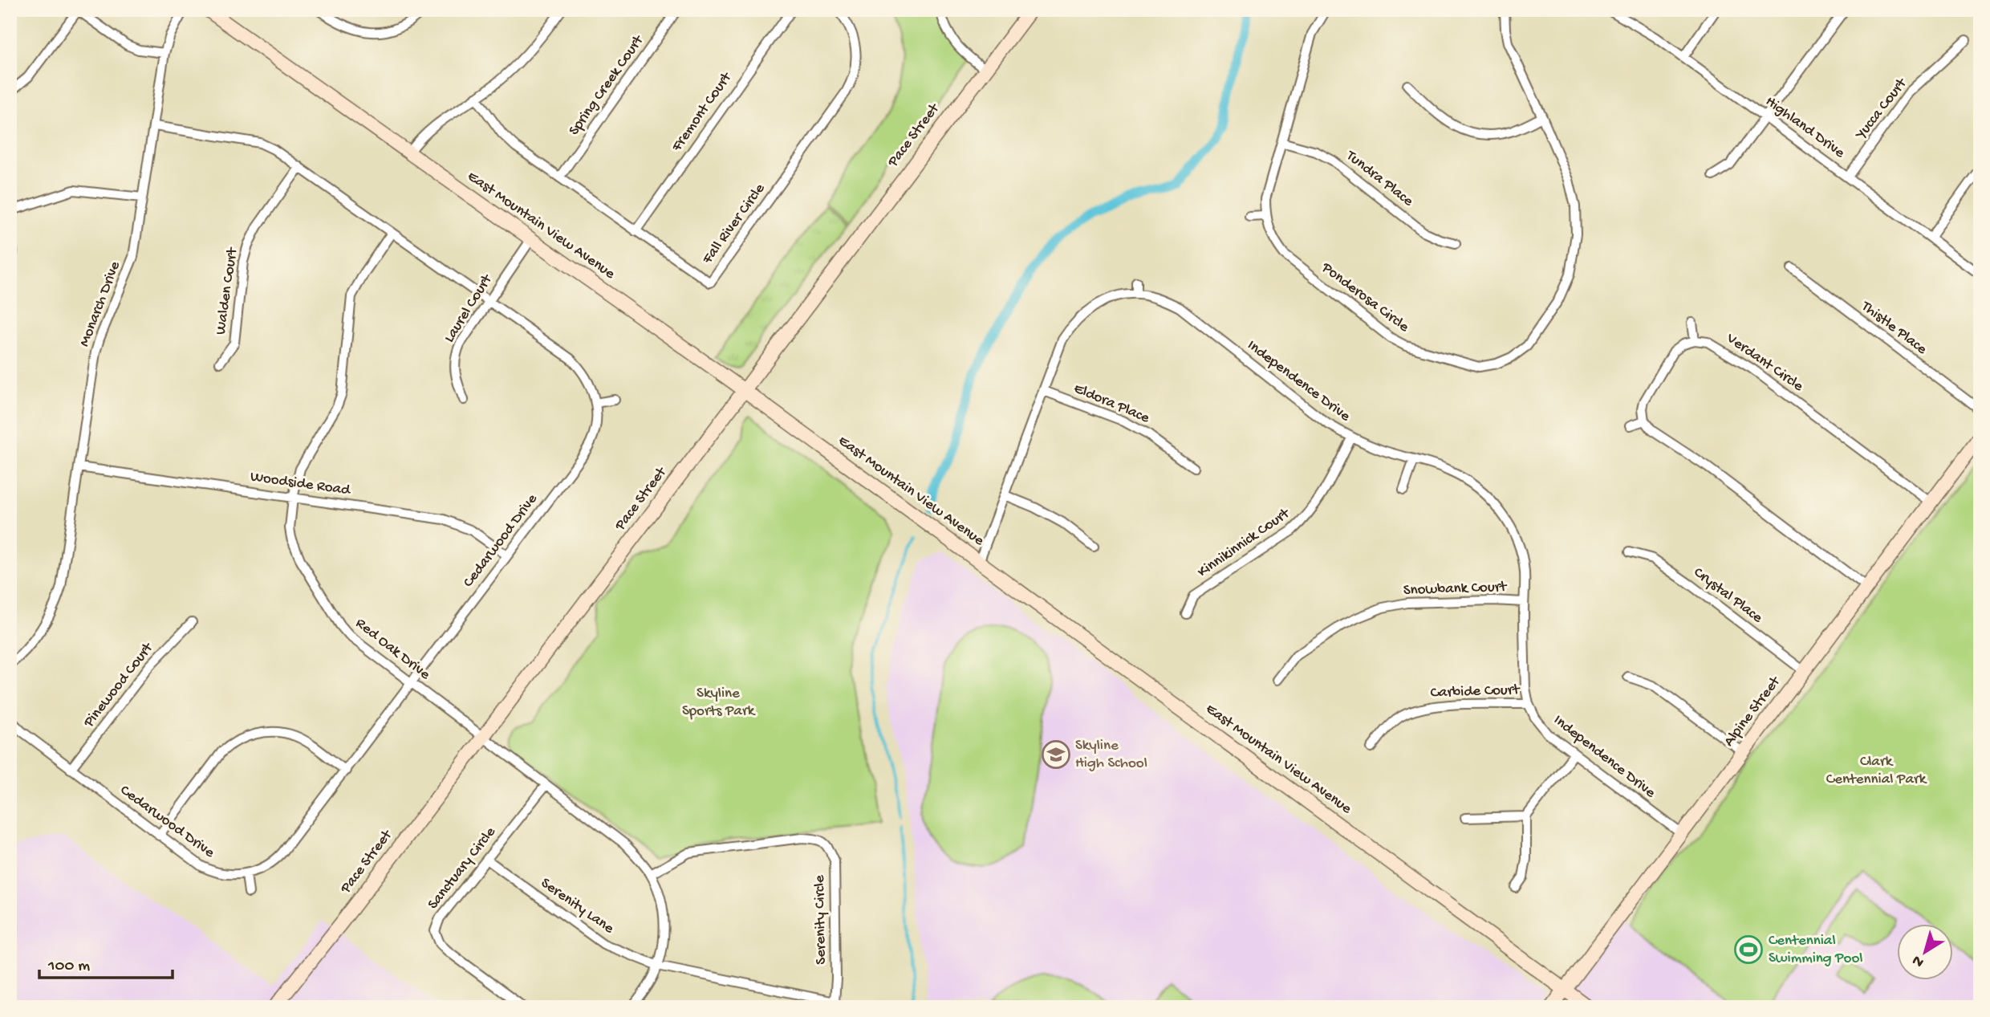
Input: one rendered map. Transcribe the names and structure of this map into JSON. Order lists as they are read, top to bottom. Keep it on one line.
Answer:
{"streets":{"street":["Spring Creek Court","Yucca Court","Fremont Court","Highland Drive","Pace Street","Tundra Place","Fall River Circle","East Mountain View Avenue","Walden Court","Ponderosa Circle","Monarch Drive","Laurel Court","Thistle Place","Verdant Circle","Independence Drive","Eldora Place","Woodside Road","Cedarwood Drive","Kinnikinnick Court","Snowbank Court","Crystal Place","Red Oak Drive","Pinewood Court","Carbide Court","Alpine Street","Sanctuary Circle","Serenity Lane","Serenity Circle"]},"crossings":[["Spring Creek Court","Fall River Circle"],["Yucca Court","Highland Drive"],["Fremont Court","Fall River Circle"],["Pace Street","East Mountain View Avenue"],["Pace Street","Red Oak Drive"],["Tundra Place","Ponderosa Circle"],["East Mountain View Avenue","Laurel Court"],["East Mountain View Avenue","Independence Drive"],["East Mountain View Avenue","Alpine Street"],["Walden Court","Cedarwood Drive"],["Monarch Drive","Woodside Road"],["Monarch Drive","Cedarwood Drive"],["Laurel Court","Cedarwood Drive"],["Verdant Circle","Alpine Street"],["Independence Drive","Eldora Place"],["Independence Drive","Kinnikinnick Court"],["Independence Drive","Snowbank Court"],["Independence Drive","Carbide Court"],["Independence Drive","Alpine Street"],["Woodside Road","Cedarwood Drive"],["Woodside Road","Red Oak Drive"],["Cedarwood Drive","Red Oak Drive"],["Cedarwood Drive","Pinewood Court"],["Crystal Place","Alpine Street"],["Red Oak Drive","Sanctuary Circle"],["Red Oak Drive","Serenity Lane"],["Red Oak Drive","Serenity Circle"],["Sanctuary Circle","Serenity Lane"],["Serenity Lane","Serenity Circle"]],"parks":["Skyline Sports Park","Clark Centennial Park"],"places":{"school or university":["Skyline High School"],"sports":["Centennial Swimming Pool"]},"scale_bar":"100 m","north":"bottom left"}
